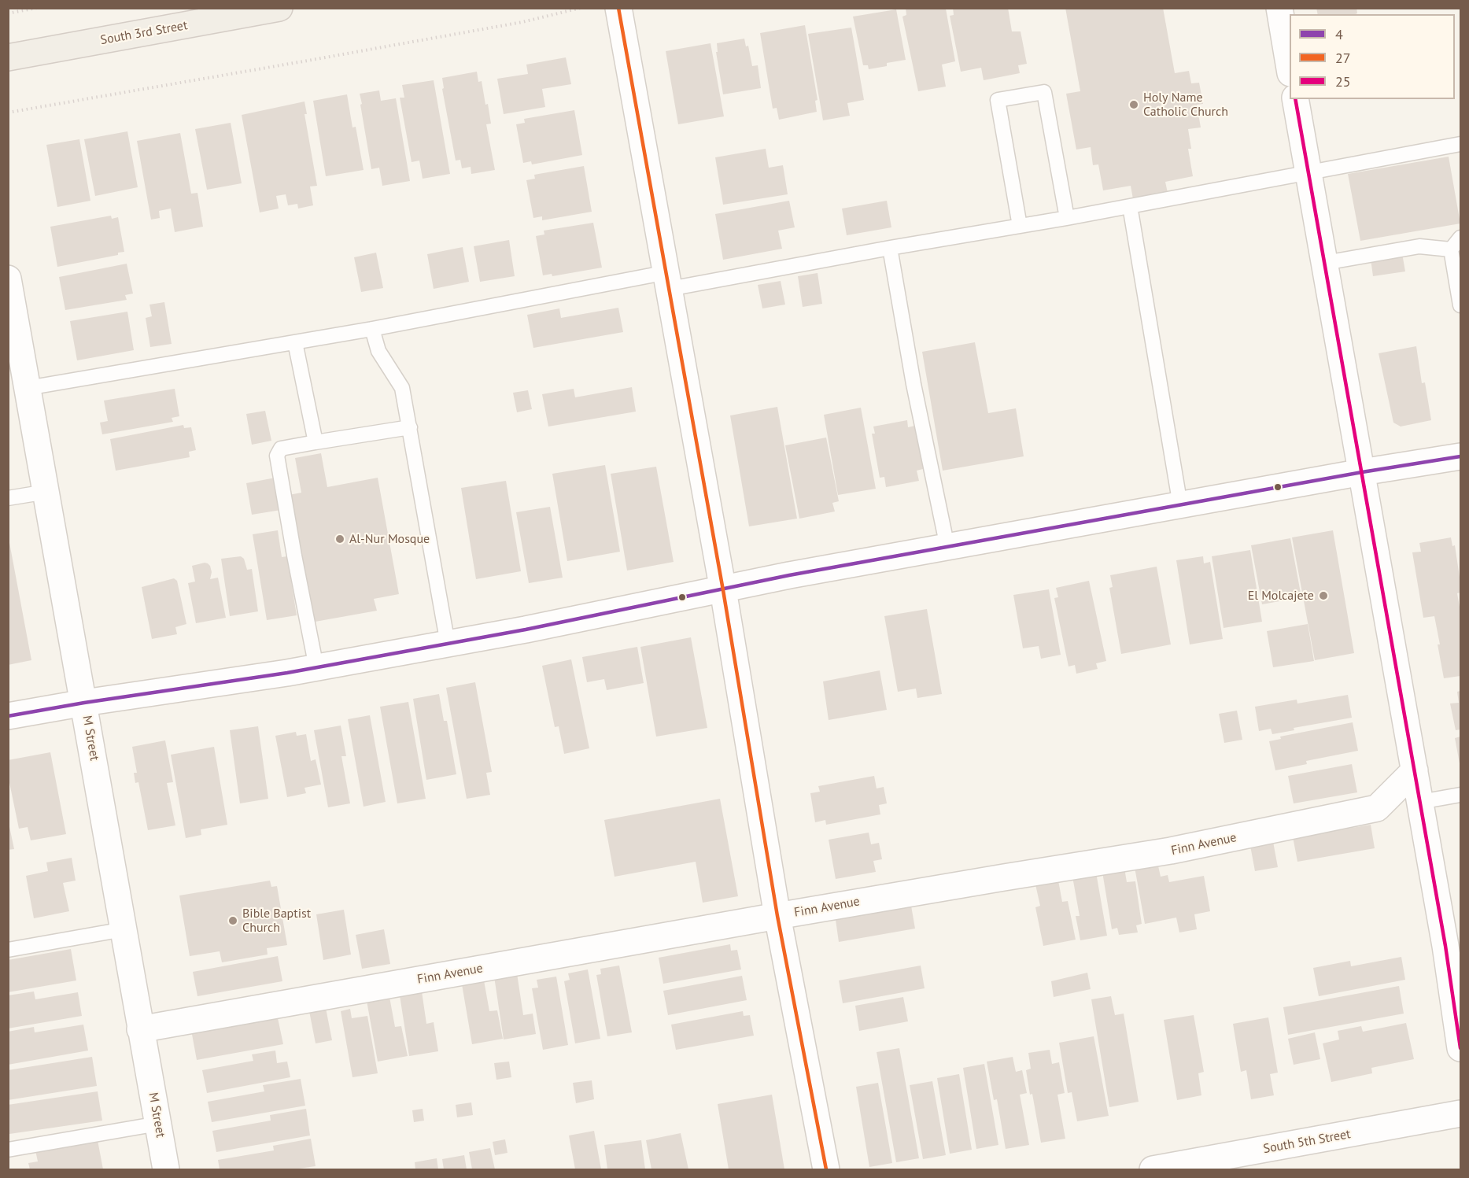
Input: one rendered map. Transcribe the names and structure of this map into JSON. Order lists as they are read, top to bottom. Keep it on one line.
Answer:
{"streets":{"main road":["South 3rd Street"],"street":["M Street","Finn Avenue","South 5th Street"]},"crossings":[["M Street","Finn Avenue"]],"places":["Holy Name Catholic Church","Al-Nur Mosque","El Molcajete","Bible Baptist Church"],"lines":["transit line 27","transit line 25","transit line 4"],"legend":["4","27","25"]}
